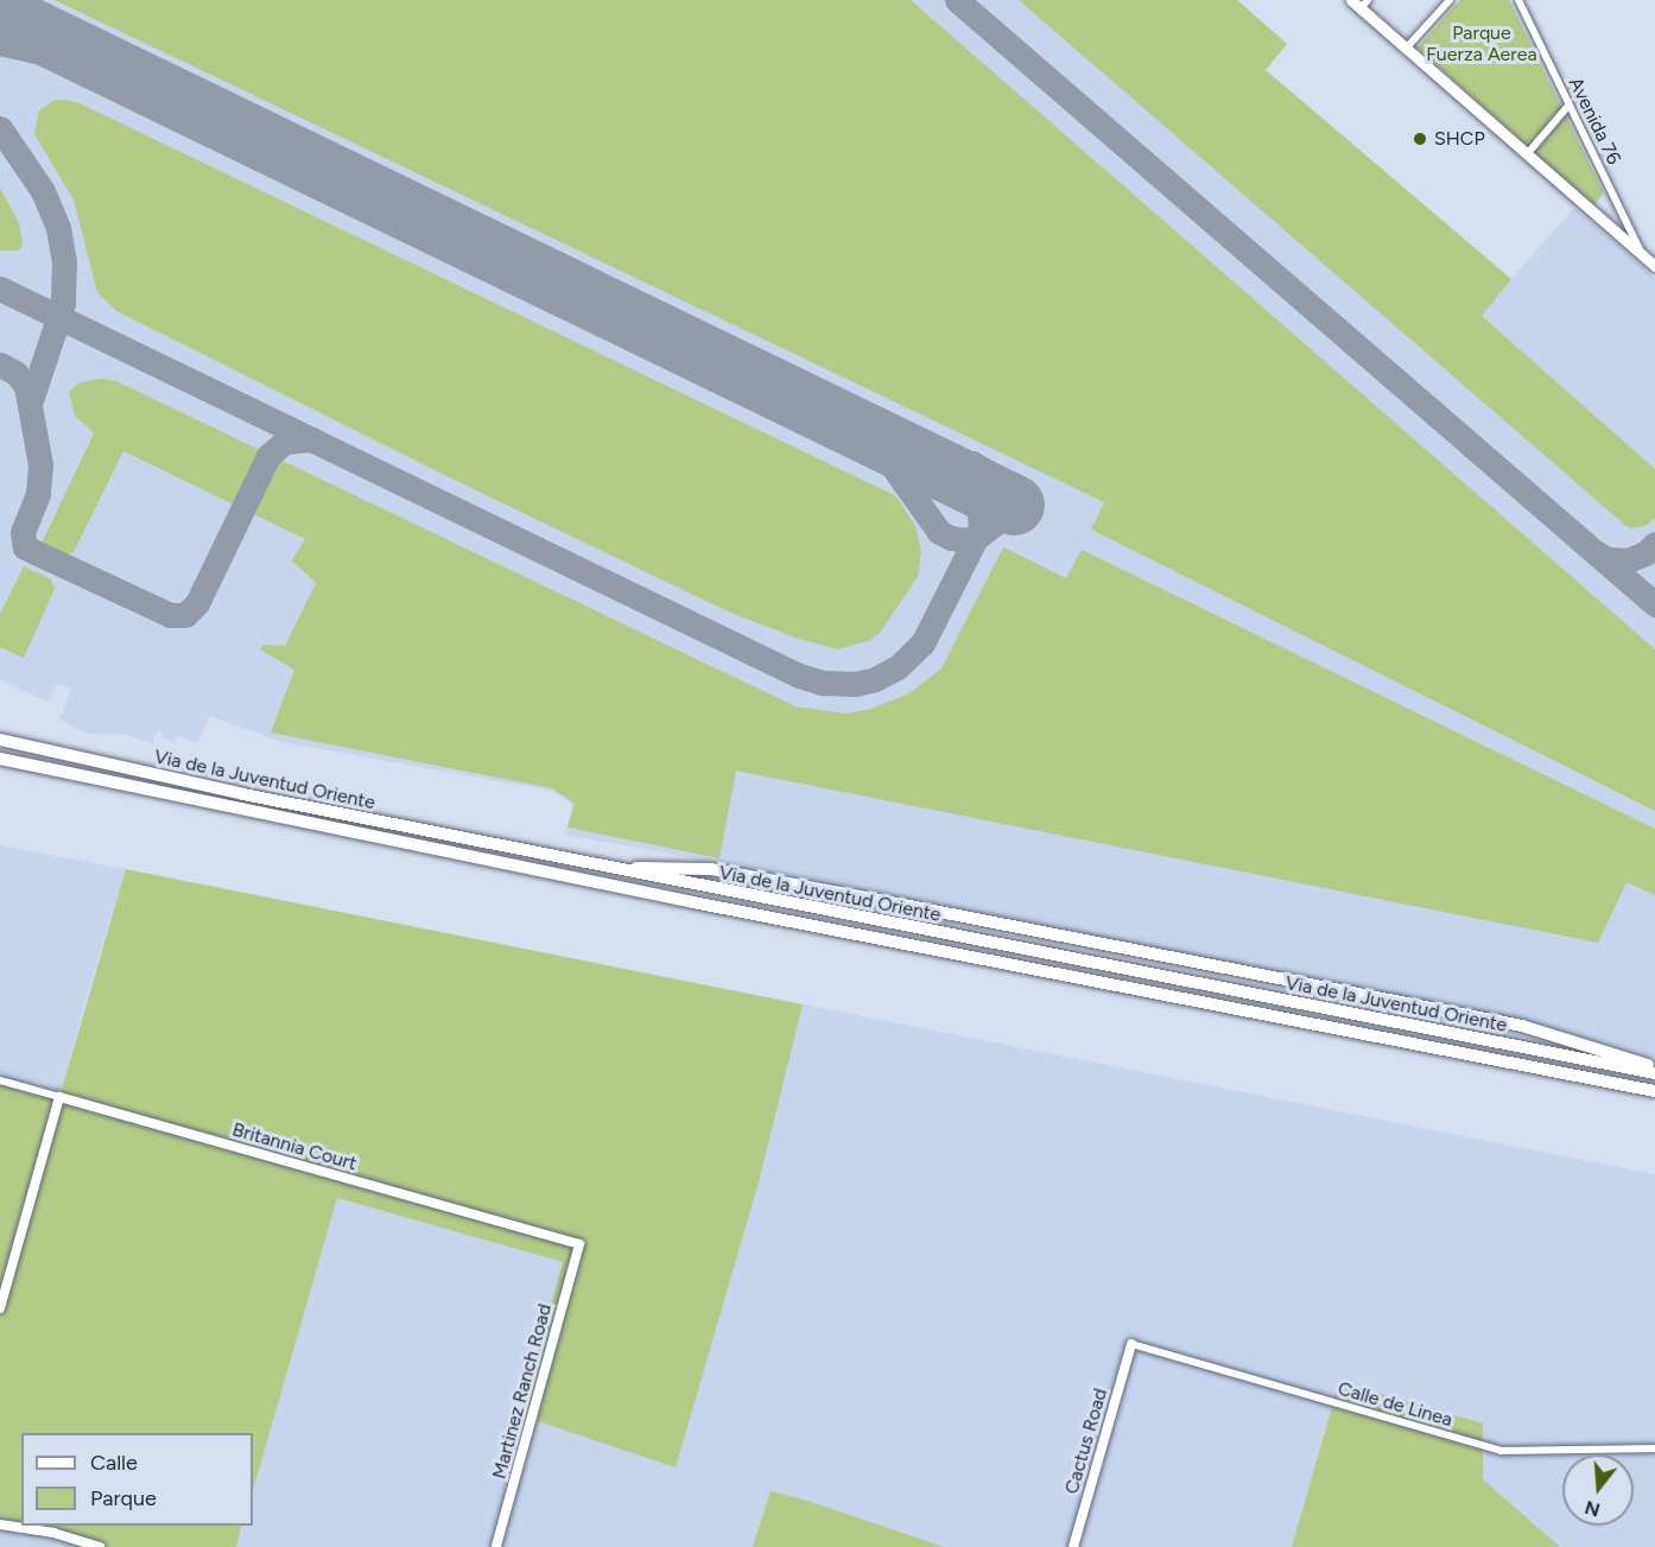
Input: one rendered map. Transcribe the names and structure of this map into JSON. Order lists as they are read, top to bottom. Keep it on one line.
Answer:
{"streets":{"highway":["Via de la Juventud Oriente"],"street":["Avenida 76","Britannia Court","Martinez Ranch Road","Calle de Linea","Cactus Road"]},"crossings":[["Britannia Court","Martinez Ranch Road"],["Calle de Linea","Cactus Road"]],"parks":["Parque Fuerza Aerea"],"places":["SHCP"],"legend":["Calle","Parque"],"north":"bottom"}
